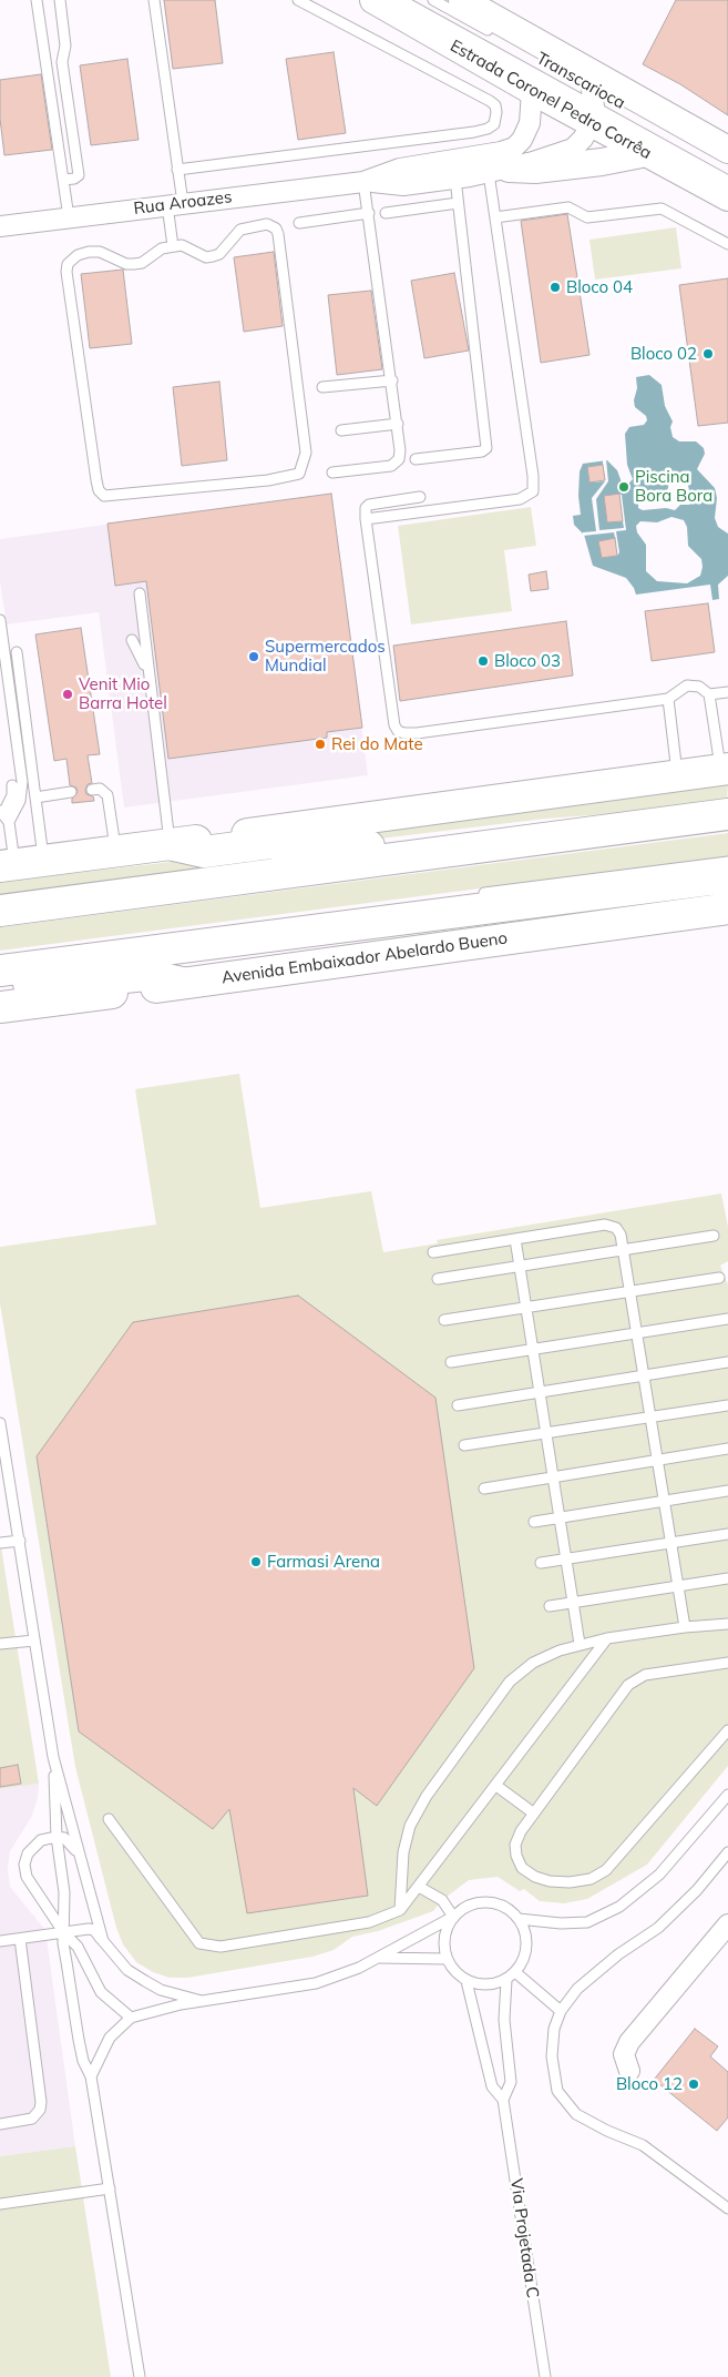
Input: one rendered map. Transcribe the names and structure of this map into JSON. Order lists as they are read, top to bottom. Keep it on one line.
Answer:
{"streets":{"main road":["Estrada Coronel Pedro Corrêa","Avenida Embaixador Abelardo Bueno"],"street":["Rua Aroazes"],"lane":["Transcarioca","Via Projetada C"]},"crossings":[["Transcarioca","Estrada Coronel Pedro Corrêa"],["Transcarioca","Rua Aroazes"],["Estrada Coronel Pedro Corrêa","Rua Aroazes"]],"places":["Bloco 04","Bloco 02","Piscina Bora Bora","Supermercados Mundial","Bloco 03","Venit Mio Barra Hotel","Rei do Mate","Farmasi Arena","Bloco 12"]}
